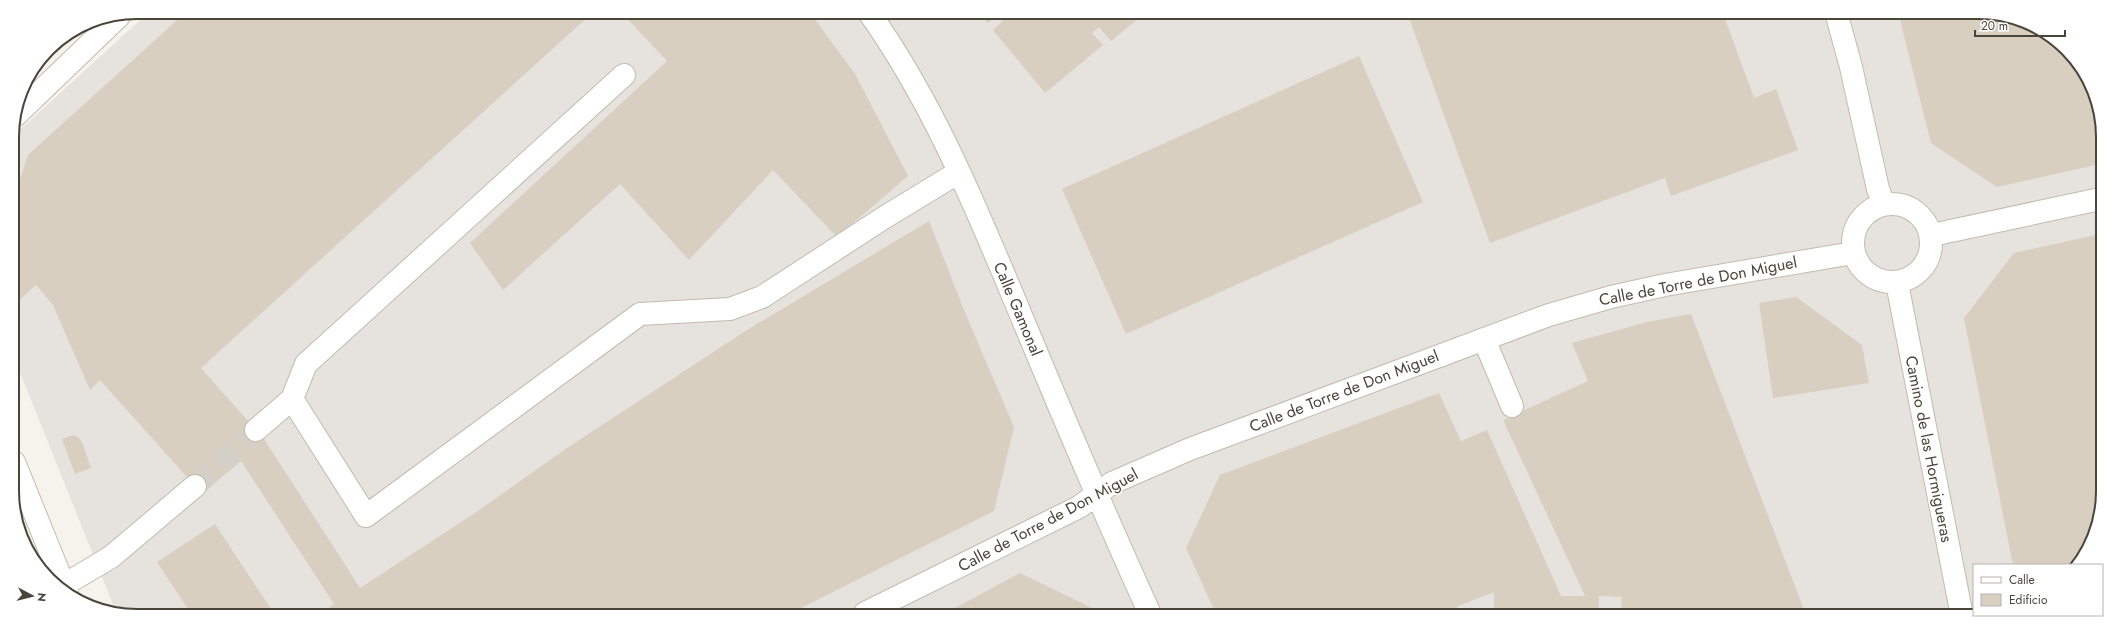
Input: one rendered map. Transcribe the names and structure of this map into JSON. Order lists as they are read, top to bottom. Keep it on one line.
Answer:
{"streets":{"street":["Calle de Torre de Don Miguel","Calle Gamonal","Camino de las Hormigueras"]},"crossings":[["Calle de Torre de Don Miguel","Calle Gamonal"],["Calle de Torre de Don Miguel","Camino de las Hormigueras"]],"legend":["Calle","Edificio"],"scale_bar":"20 m","north":"right"}
